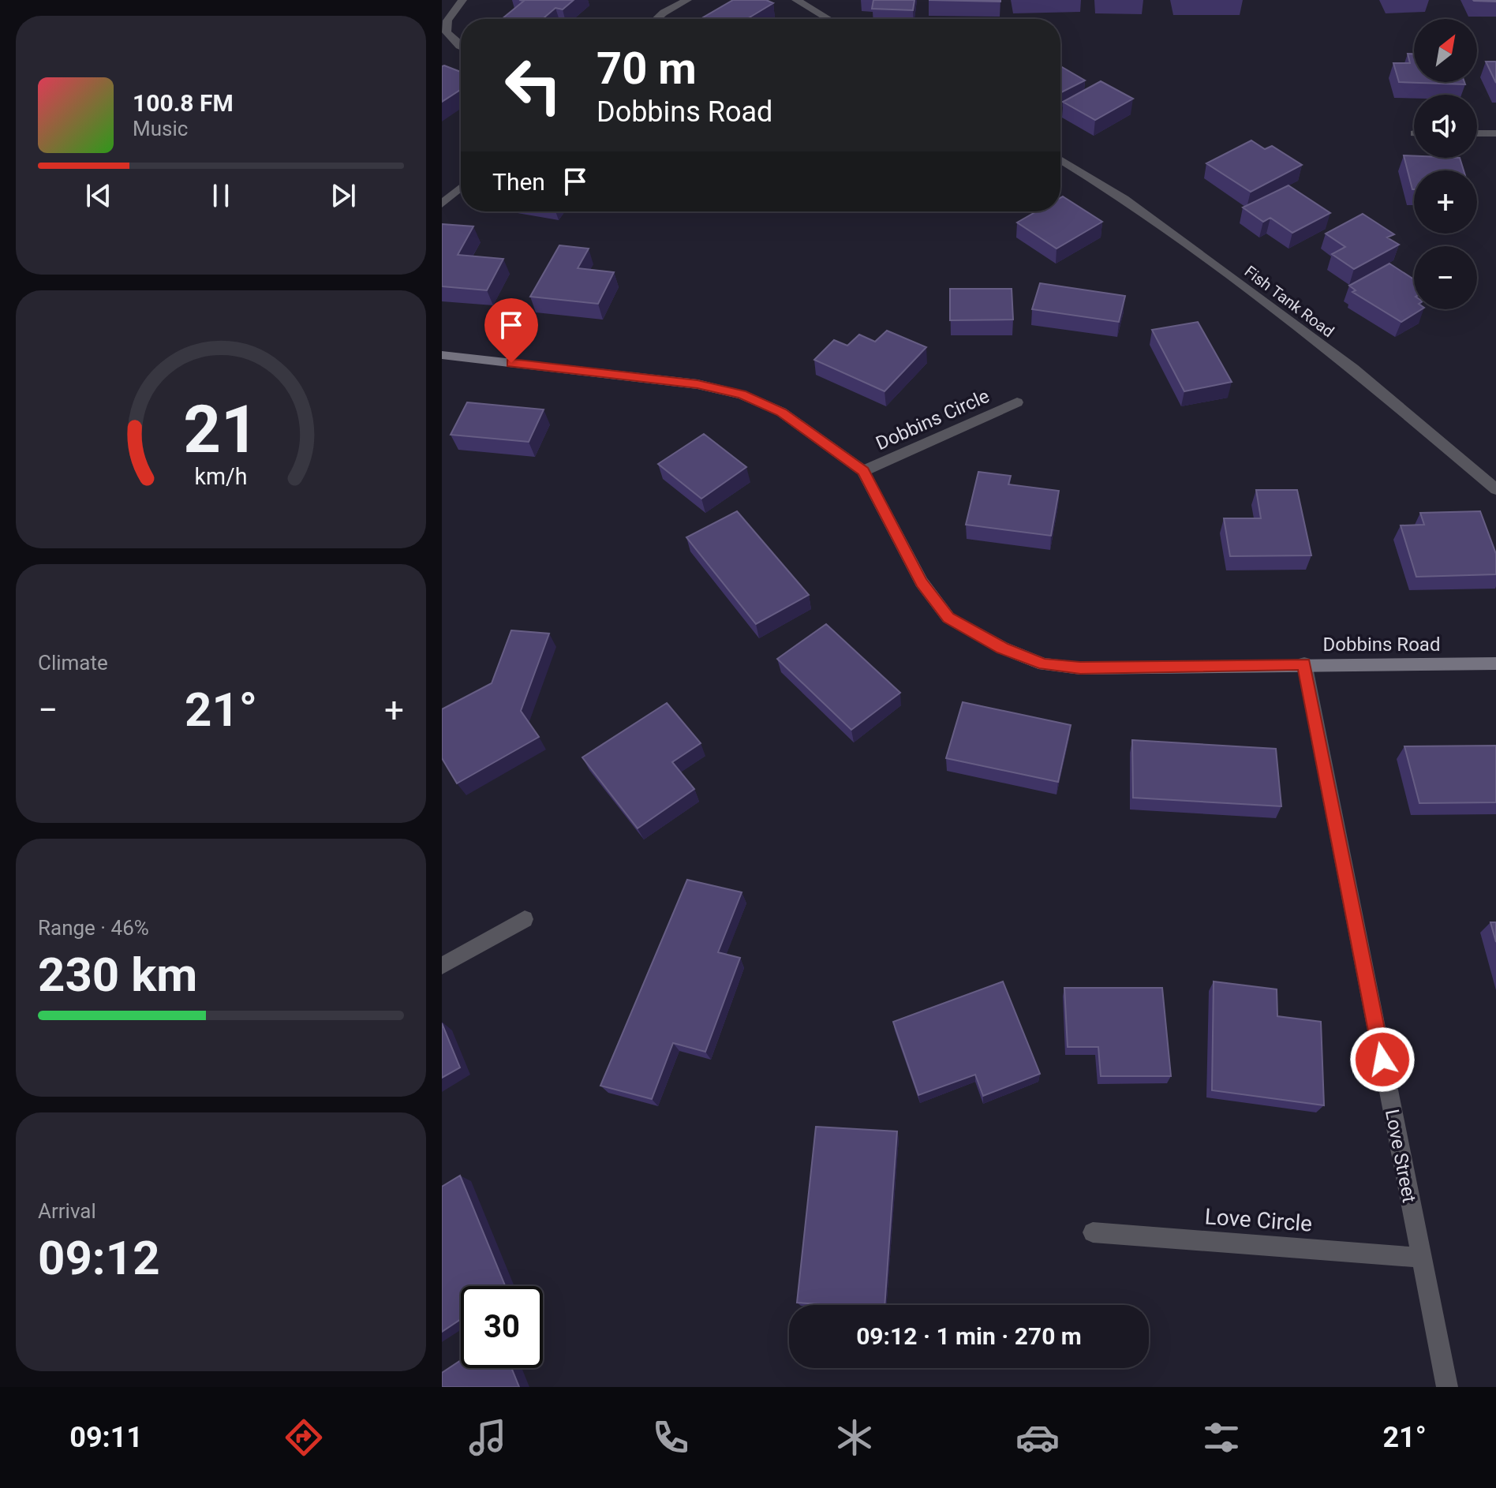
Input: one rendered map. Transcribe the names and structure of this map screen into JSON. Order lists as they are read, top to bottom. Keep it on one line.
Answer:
{"streets":{"street":["Fish Tank Road","Dobbins Circle","Dobbins Road","Love Street","Love Circle"]},"crossings":[["Dobbins Circle","Dobbins Road"],["Dobbins Road","Love Street"],["Love Street","Love Circle"]],"north":"top right","page":{"map_buttons":["+","−"],"turn":["70 m","Dobbins Road"],"song":["100.8 FM","Music"],"then":"Then","tile":["Climate",["Range · 46%","230 km"],["Arrival","09:12"]],"heat":["−","21°","+"],"limit":"30","trip":"09:12 · 1 min · 270 m","tabs":["09:11","21°"],"gauge":["21","km/h"]}}
